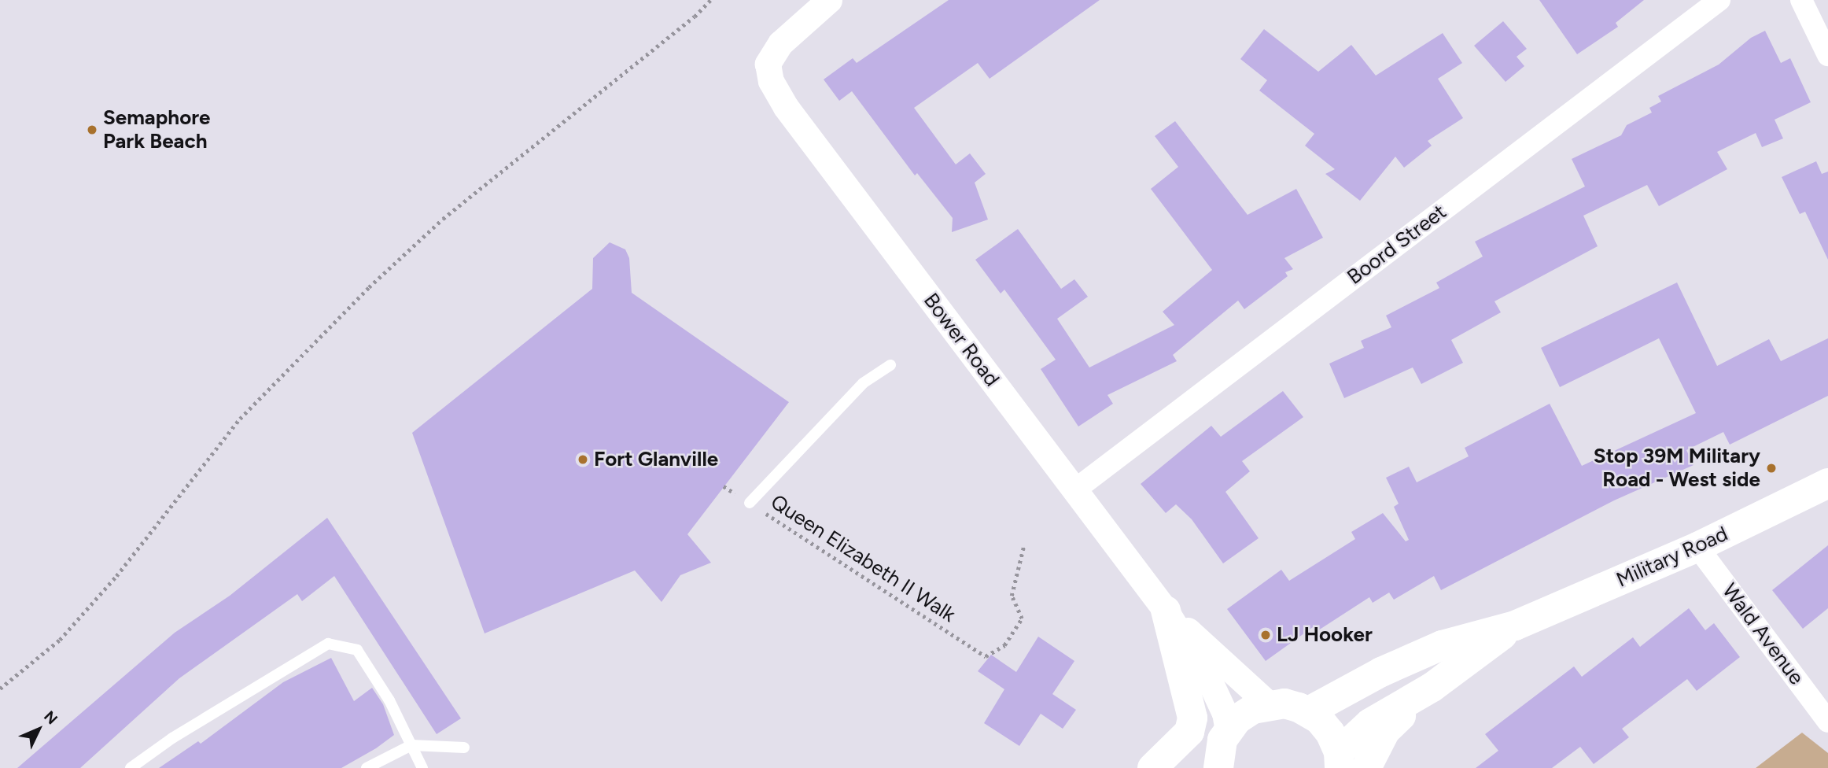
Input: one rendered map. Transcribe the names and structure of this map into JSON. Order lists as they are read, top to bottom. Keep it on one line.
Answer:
{"streets":{"main road":["Military Road"],"street":["Boord Street","Bower Road","Wald Avenue"],"path":["Queen Elizabeth II Walk"]},"crossings":[["Boord Street","Bower Road"],["Military Road","Wald Avenue"]],"places":["Semaphore Park Beach","Fort Glanville","Stop 39M Military Road - West side","LJ Hooker"],"north":"top right"}
